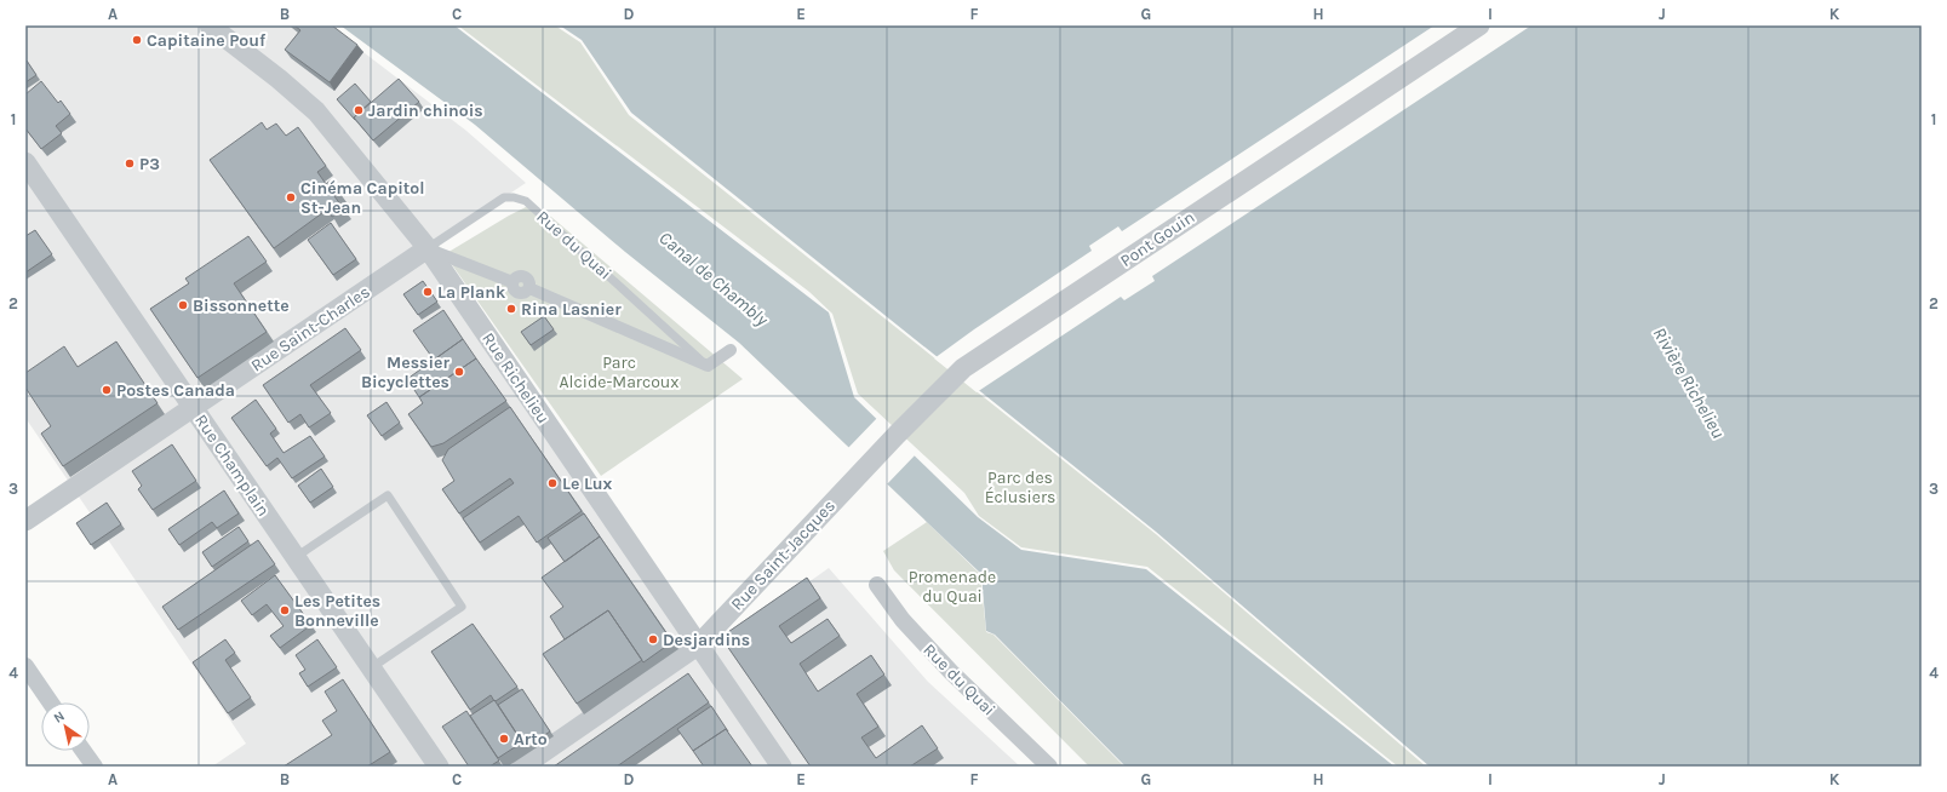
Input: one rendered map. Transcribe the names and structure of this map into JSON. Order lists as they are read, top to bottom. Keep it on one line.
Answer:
{"streets":{"street":["Pont Gouin","Rue du Quai","Rue Saint-Charles","Rue Richelieu","Rue Champlain","Rue Saint-Jacques"]},"crossings":[["Pont Gouin","Rue Saint-Jacques"],["Rue du Quai","Rue Saint-Charles"],["Rue du Quai","Rue Richelieu"],["Rue Saint-Charles","Rue Richelieu"],["Rue Saint-Charles","Rue Champlain"],["Rue Richelieu","Rue Saint-Jacques"]],"water":["Canal de Chambly","Rivière Richelieu"],"parks":["Parc Alcide-Marcoux","Parc des Éclusiers","Promenade du Quai"],"places":["Capitaine Pouf","Jardin chinois","P3","Cinéma Capitol St-Jean","La Plank","Bissonnette","Rina Lasnier","Messier Bicyclettes","Postes Canada","Le Lux","Les Petites Bonneville","Desjardins","Arto"],"north":"top left","grid":{"columns":["A","B","C","D","E","F","G","H","I","J","K"],"rows":["1","2","3","4"]}}
